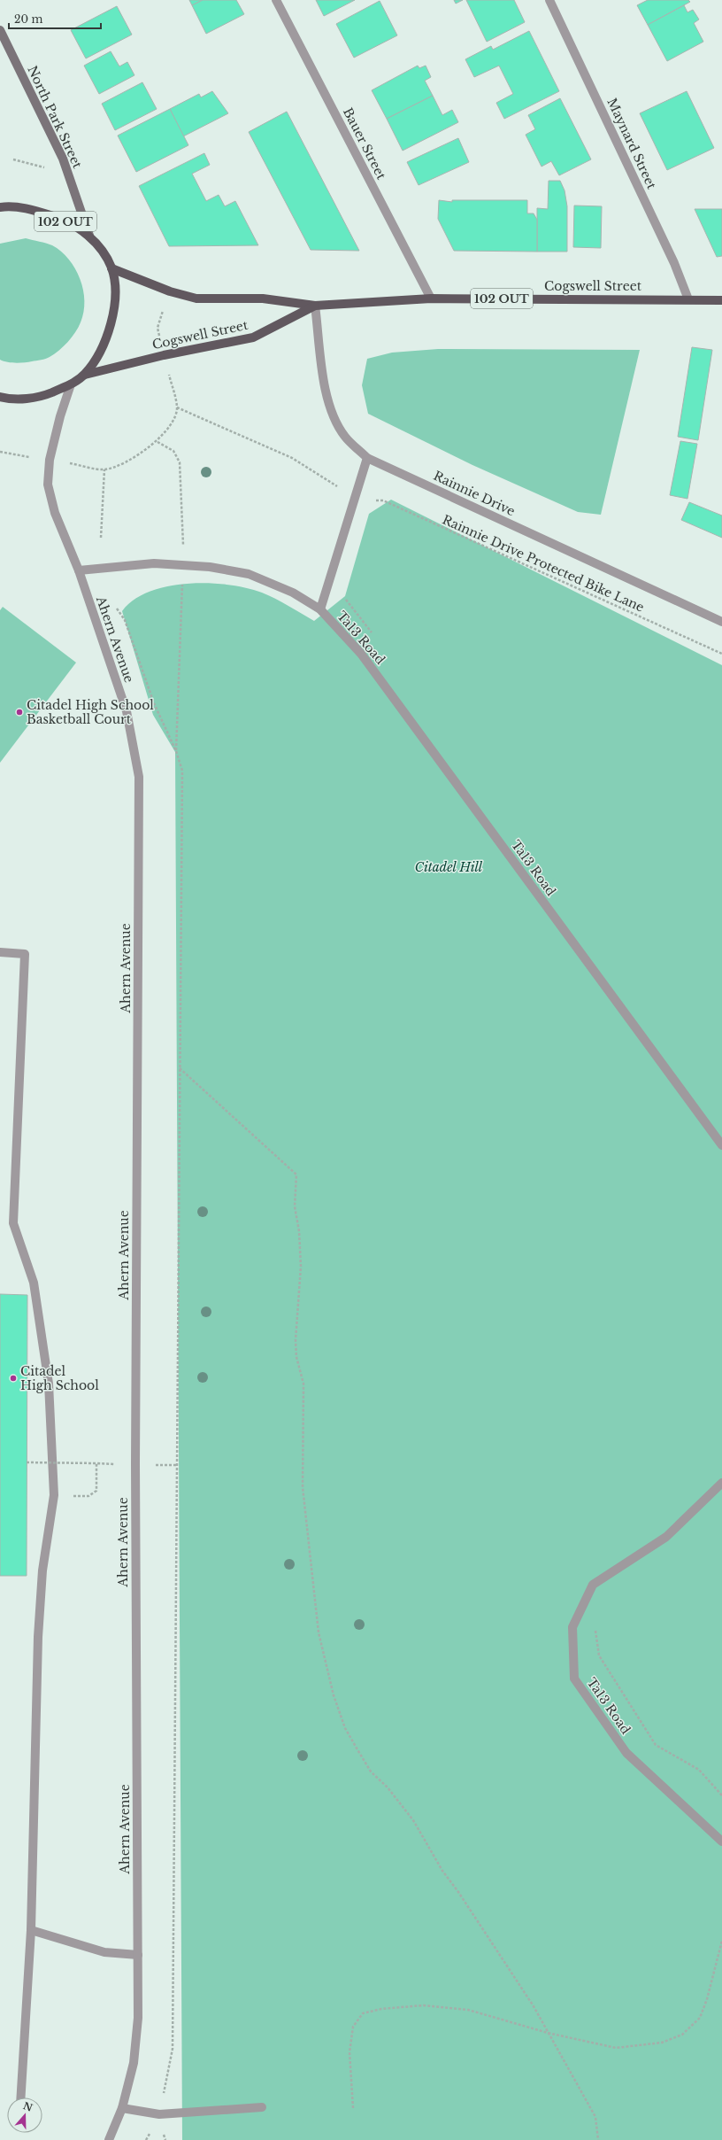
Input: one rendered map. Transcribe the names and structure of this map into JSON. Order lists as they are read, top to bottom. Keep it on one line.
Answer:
{"streets":{"main road":["North Park Street","102 OUT","Cogswell Street"],"street":["Bauer Street","Maynard Street","Rainnie Drive","Ta13 Road","Ahern Avenue"],"path":["Rainnie Drive Protected Bike Lane"]},"crossings":[["North Park Street","102 OUT"],["Bauer Street","Cogswell Street"],["Maynard Street","Cogswell Street"],["102 OUT","Cogswell Street"],["Cogswell Street","Rainnie Drive"],["Rainnie Drive","Ta13 Road"],["Rainnie Drive Protected Bike Lane","Ta13 Road"],["Ta13 Road","Ahern Avenue"]],"parks":["Citadel Hill"],"places":["Citadel High School Basketball Court","Citadel High School"],"scale_bar":"20 m","north":"top"}
